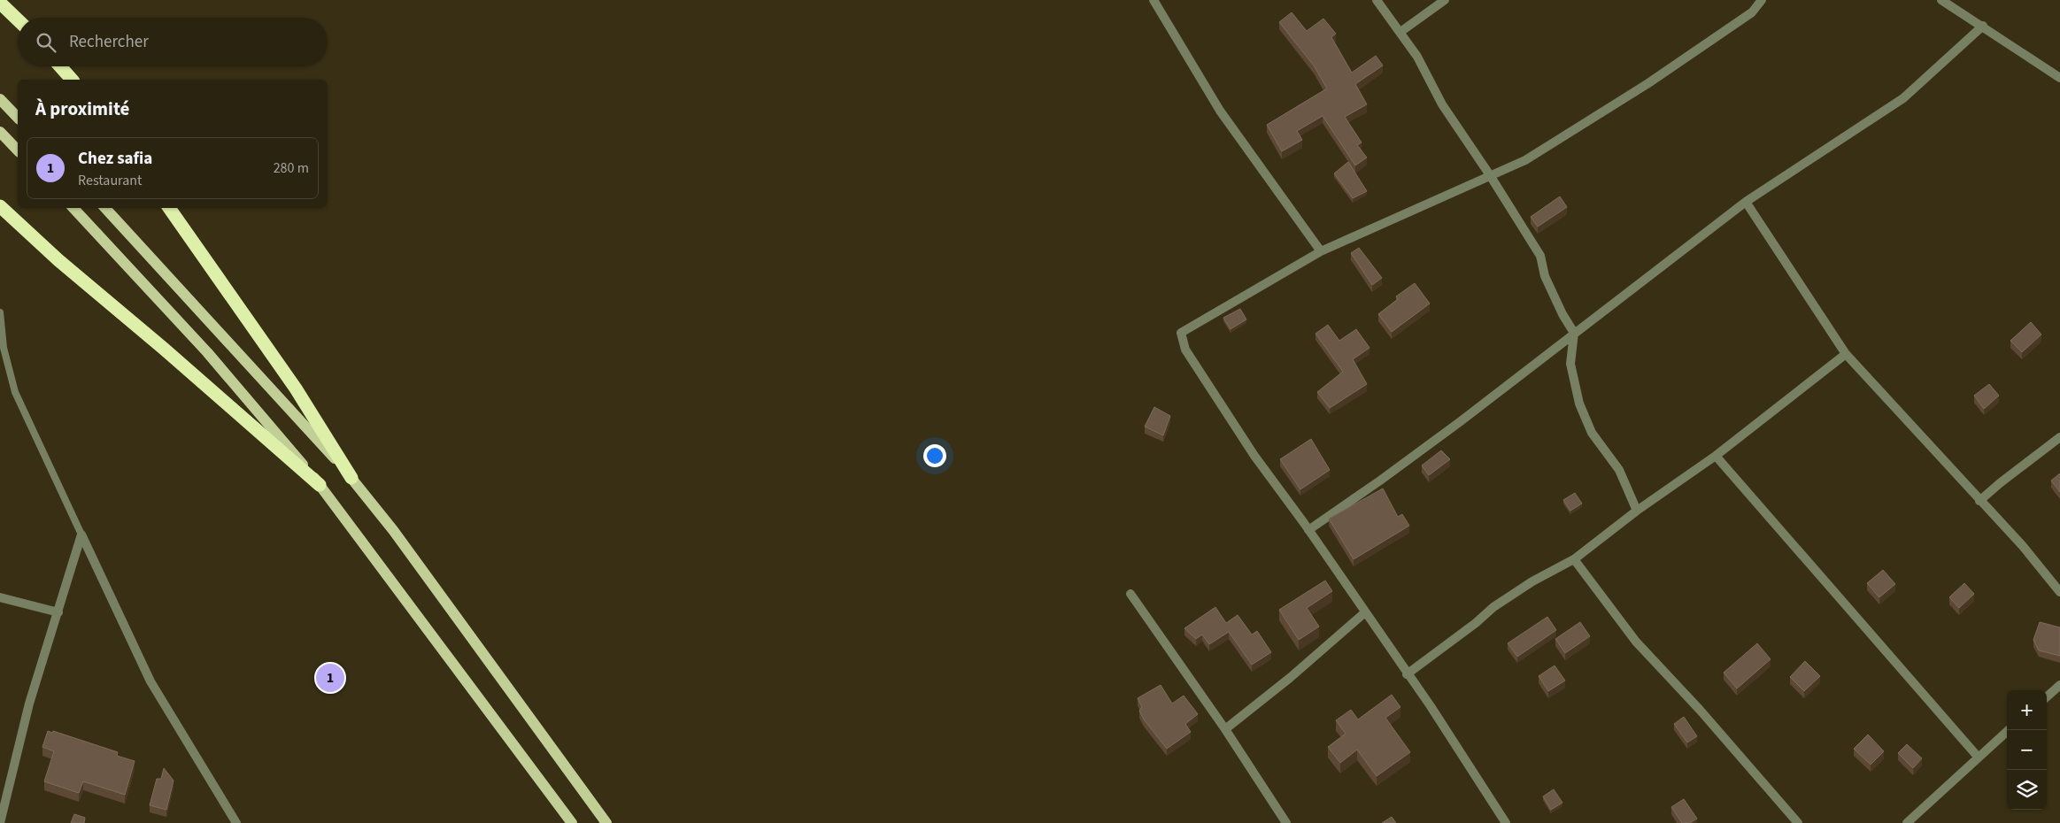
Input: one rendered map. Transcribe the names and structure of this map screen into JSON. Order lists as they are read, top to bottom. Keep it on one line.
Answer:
{"page":{"search":"Rechercher","heading":"À proximité","list":[{"mark":"1","name":"Chez safia","note":"Restaurant","value":"280 m"}],"pins":"1","map_buttons":["+","−"]}}
